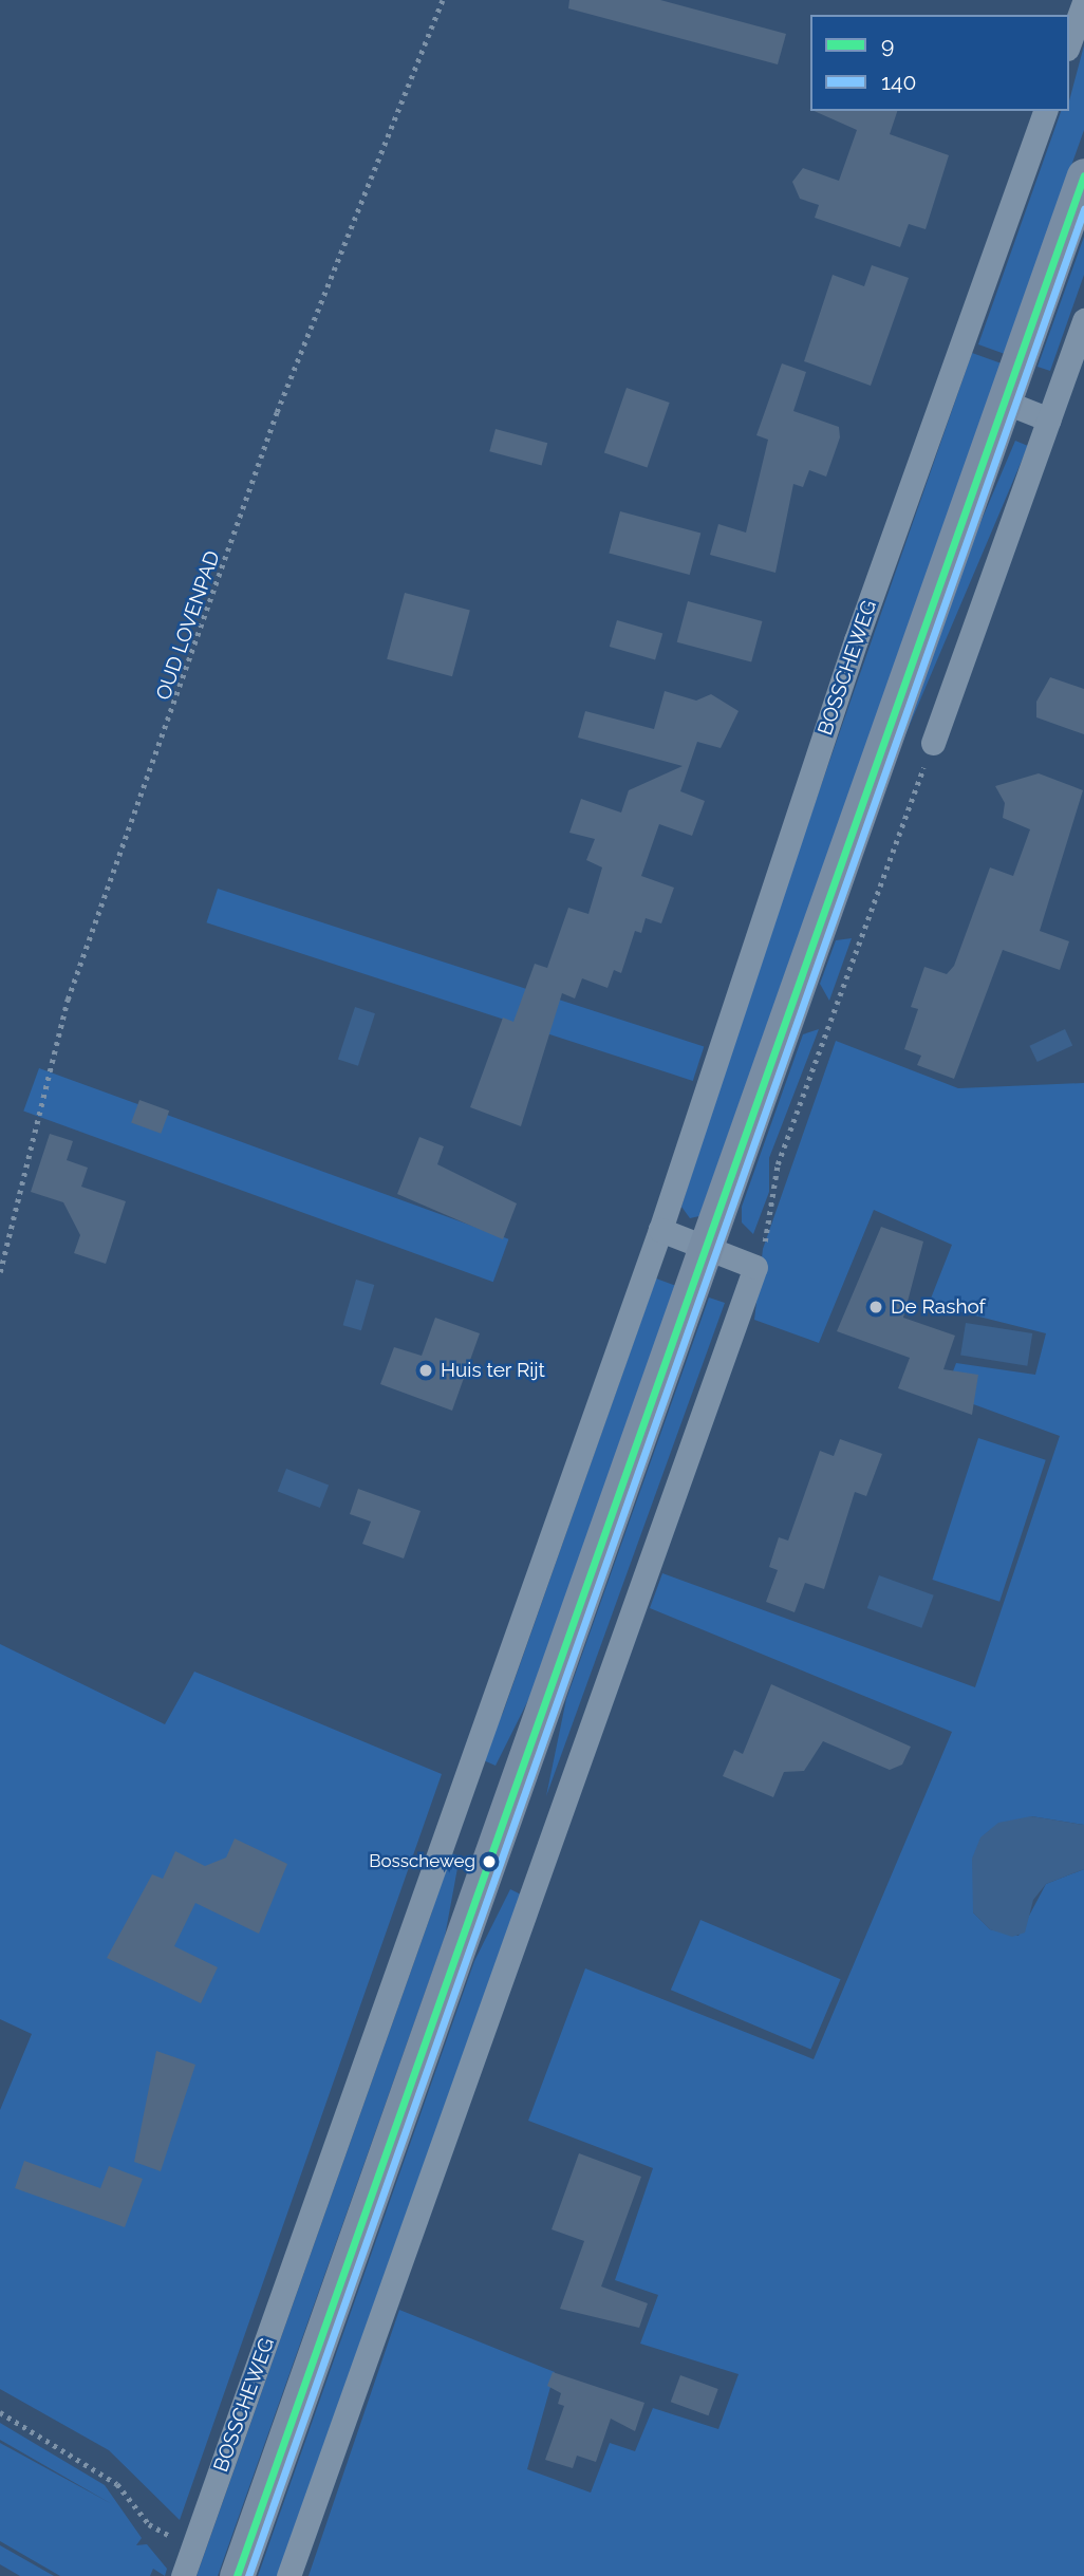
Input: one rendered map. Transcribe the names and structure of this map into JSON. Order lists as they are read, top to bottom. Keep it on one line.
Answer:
{"streets":{"street":["BOSSCHEWEG"],"path":["OUD LOVENPAD"]},"places":["De Rashof","Huis ter Rijt","Bosscheweg"],"lines":["transit line 9","transit line 140"],"legend":["9","140"]}
